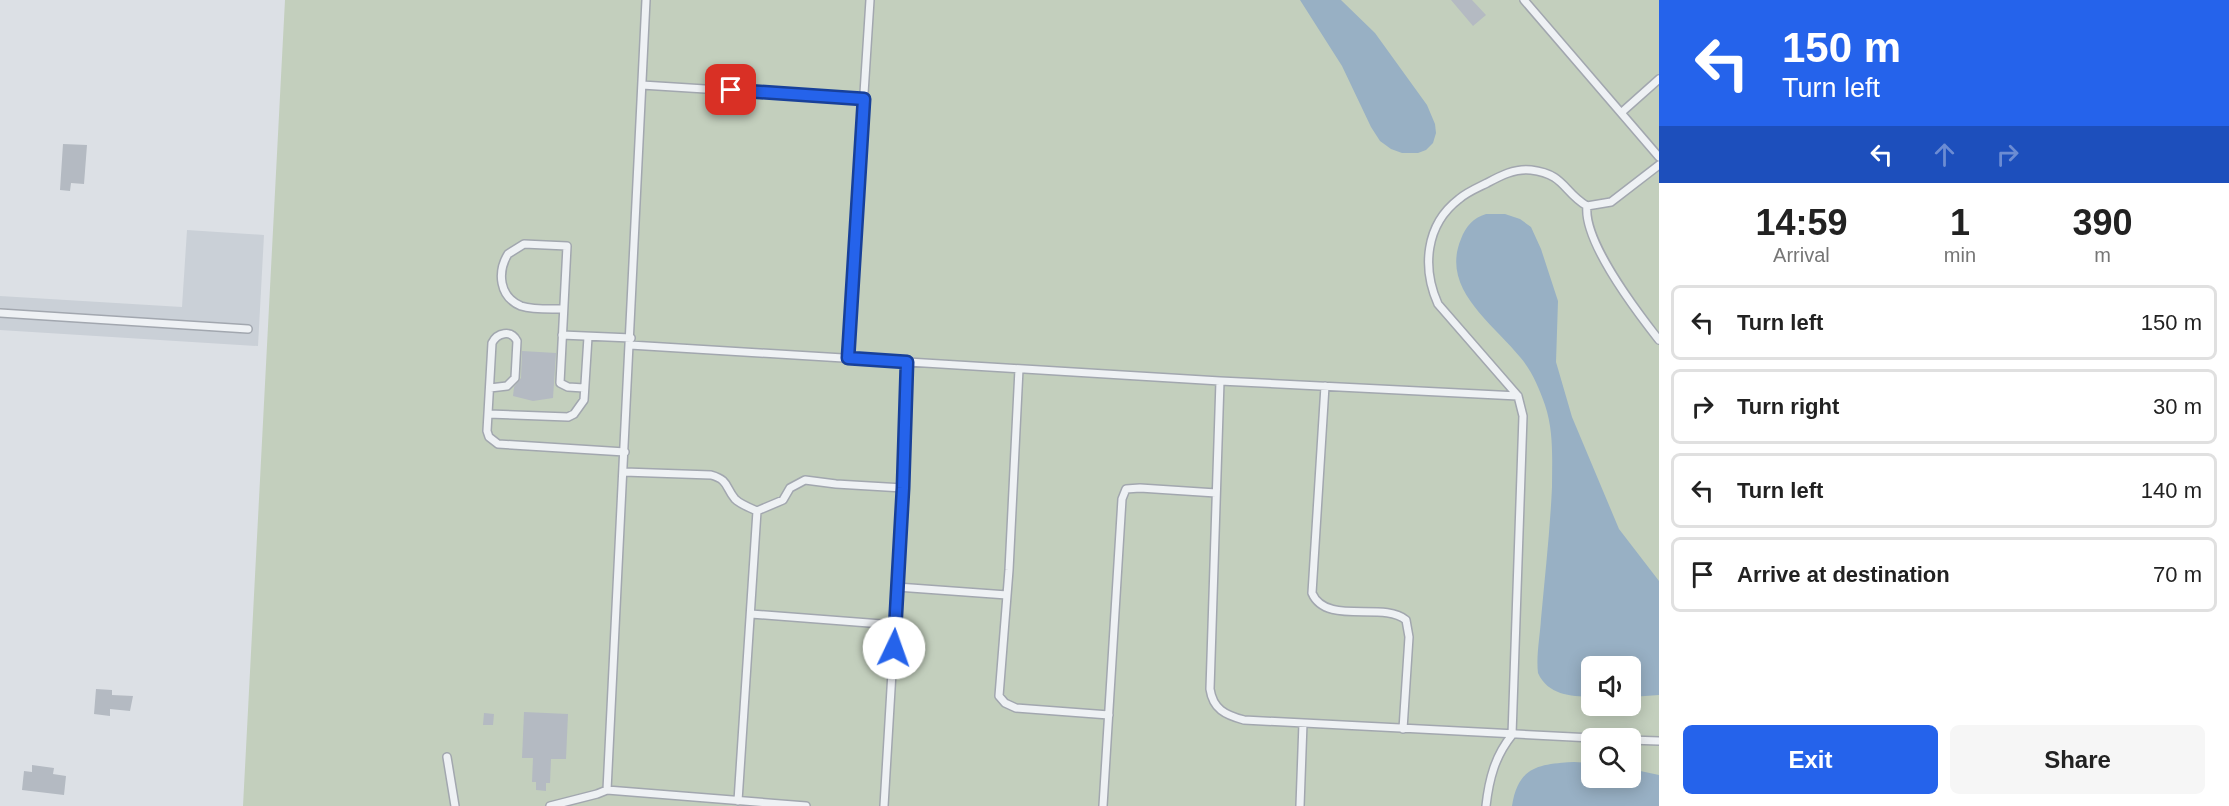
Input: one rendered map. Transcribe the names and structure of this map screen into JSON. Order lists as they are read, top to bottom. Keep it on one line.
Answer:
{"page":{"turn":["150 m","Turn left"],"eta":["14:59","Arrival","1","min","390","m"],"list":[{"name":"Turn left","value":"150 m"},{"name":"Turn right","value":"30 m"},{"name":"Turn left","value":"140 m"},{"name":"Arrive at destination","value":"70 m"}],"buttons":["Exit","Share"]}}
